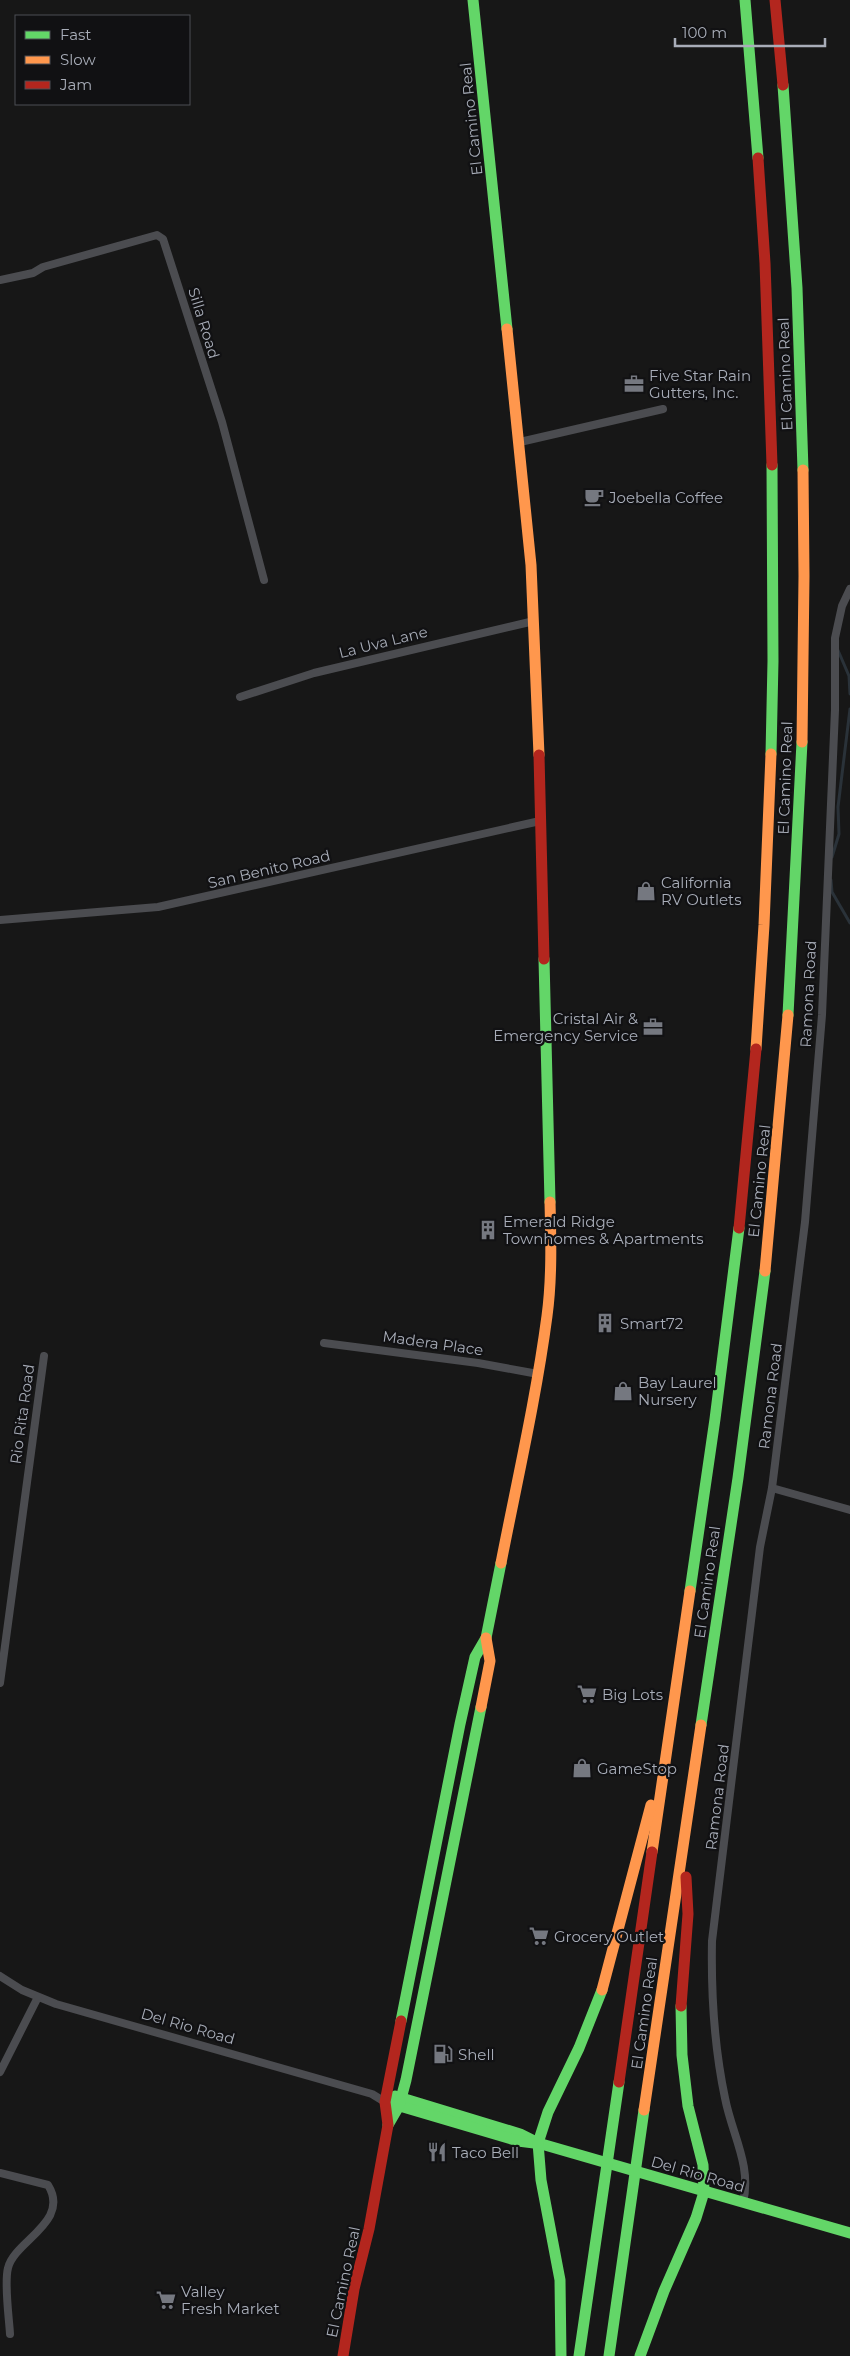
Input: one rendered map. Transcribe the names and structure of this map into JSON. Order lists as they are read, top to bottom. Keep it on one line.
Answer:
{"streets":{"main road":["El Camino Real","Del Rio Road"],"street":["Silla Road","La Uva Lane","San Benito Road","Ramona Road","Madera Place","Rio Rita Road"]},"crossings":[["El Camino Real","La Uva Lane"],["El Camino Real","San Benito Road"],["El Camino Real","Madera Place"],["El Camino Real","Del Rio Road"],["Ramona Road","Del Rio Road"]],"places":{"office":["Five Star Rain Gutters, Inc.","Cristal Air & Emergency Service"],"cafe":["Joebella Coffee"],"shop":["California RV Outlets","Bay Laurel Nursery","GameStop"],"building":["Emerald Ridge Townhomes & Apartments","Smart72"],"supermarket":["Big Lots","Grocery Outlet","Valley Fresh Market"],"fuel station":["Shell"],"restaurant":["Taco Bell"]},"legend":["Fast","Slow","Jam"],"scale_bar":"100 m"}
